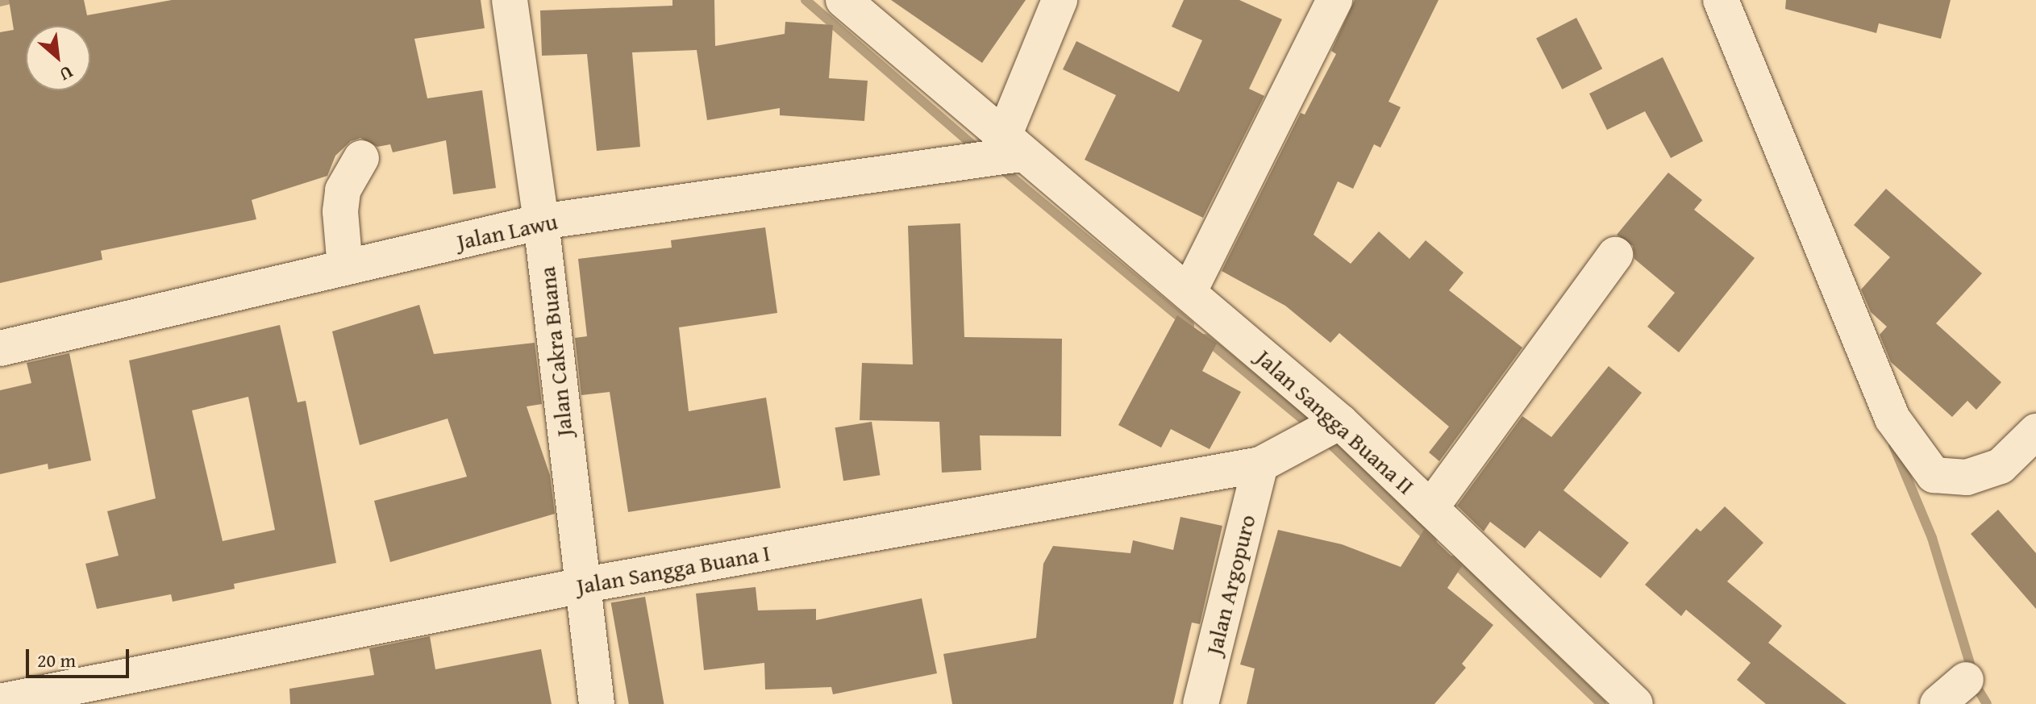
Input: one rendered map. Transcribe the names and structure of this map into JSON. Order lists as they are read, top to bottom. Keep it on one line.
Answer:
{"streets":{"street":["Jalan Lawu","Jalan Cakra Buana","Jalan Sangga Buana II","Jalan Sangga Buana I","Jalan Argopuro"]},"crossings":[["Jalan Lawu","Jalan Cakra Buana"],["Jalan Lawu","Jalan Sangga Buana II"],["Jalan Cakra Buana","Jalan Sangga Buana I"],["Jalan Sangga Buana II","Jalan Sangga Buana I"],["Jalan Sangga Buana I","Jalan Argopuro"]],"scale_bar":"20 m","north":"bottom right"}
